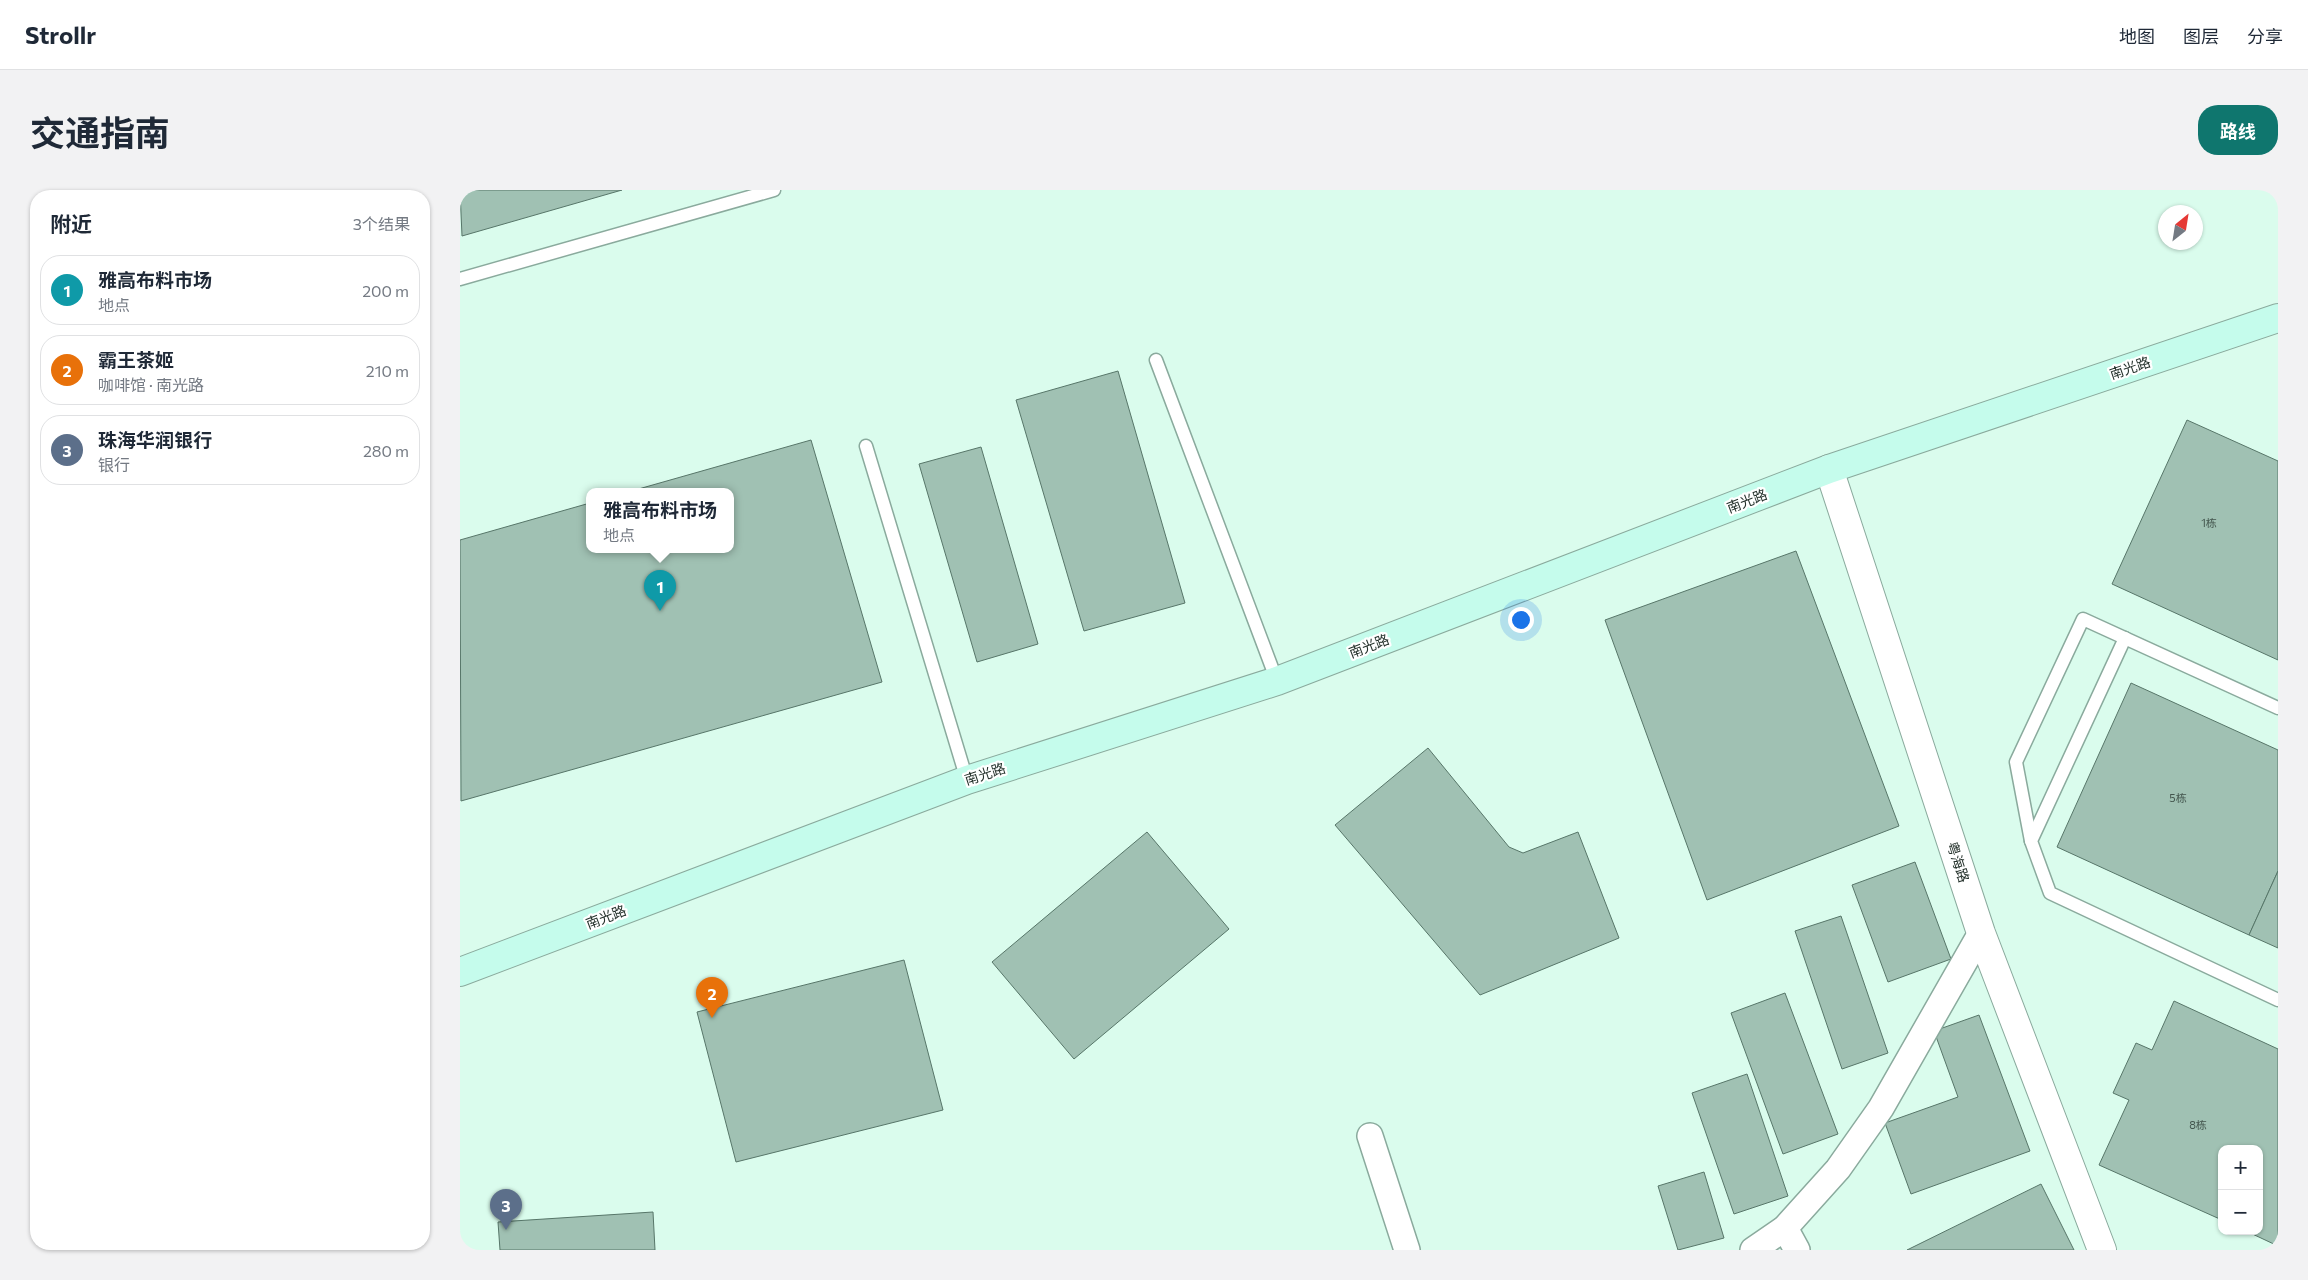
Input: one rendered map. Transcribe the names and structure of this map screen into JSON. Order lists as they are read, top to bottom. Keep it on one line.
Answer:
{"streets":{"main road":["南光路"],"street":["粤海路"]},"crossings":[["南光路","粤海路"]],"house_numbers":["1栋","5栋","8栋"],"north":"top right","page":{"header":"Strollr","nav":["地图","图层","分享"],"title":"交通指南","buttons":"路线","heading":["附近","3个结果"],"list":[{"mark":"1","name":"雅高布料市场","note":"地点","value":"200 m"},{"mark":"2","name":"霸王茶姬","note":"咖啡馆 · 南光路","value":"210 m"},{"mark":"3","name":"珠海华润银行","note":"银行","value":"280 m"}],"popup":["雅高布料市场","地点"],"pins":["1","2","3"],"map_buttons":["+","−"]}}
